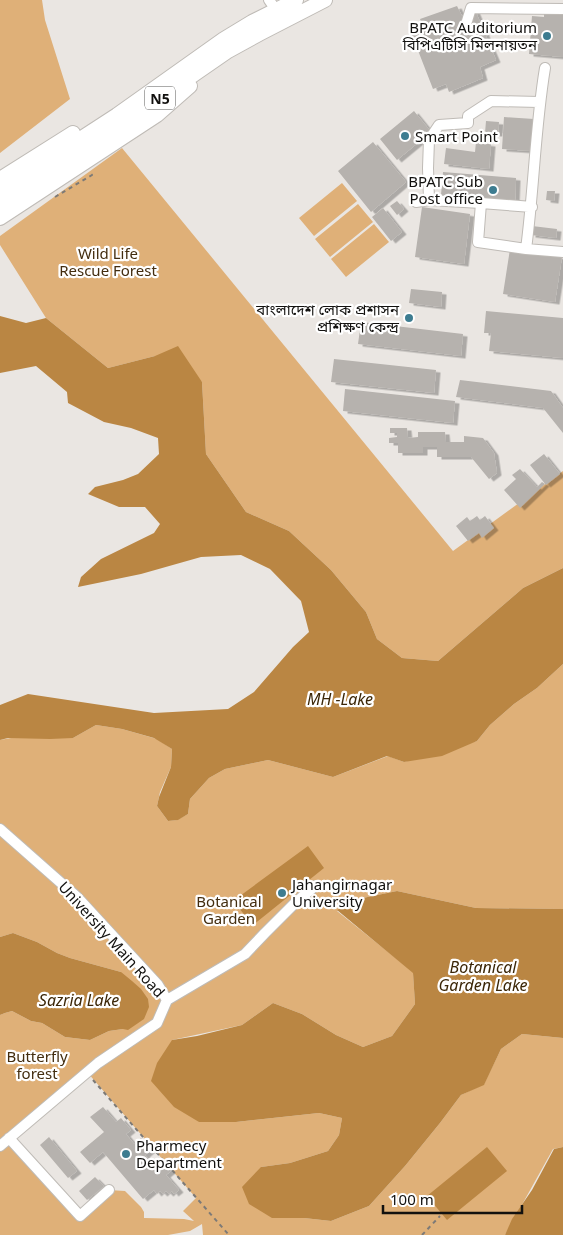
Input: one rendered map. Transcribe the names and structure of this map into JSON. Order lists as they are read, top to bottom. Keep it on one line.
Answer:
{"streets":{"highway":["N5"],"street":["University Main Road"]},"water":["MH -Lake","Botanical Garden Lake","Sazria Lake"],"parks":["Wild Life Rescue Forest","Botanical Garden","Butterfly forest"],"places":["BPATC Auditorium বিপিএটিসি মিলনায়তন","Smart Point","BPATC Sub Post office","বাংলাদেশ লোক প্রশাসন প্রশিক্ষণ কেন্দ্র","Jahangirnagar University","Pharmecy Department"],"scale_bar":"100 m"}
